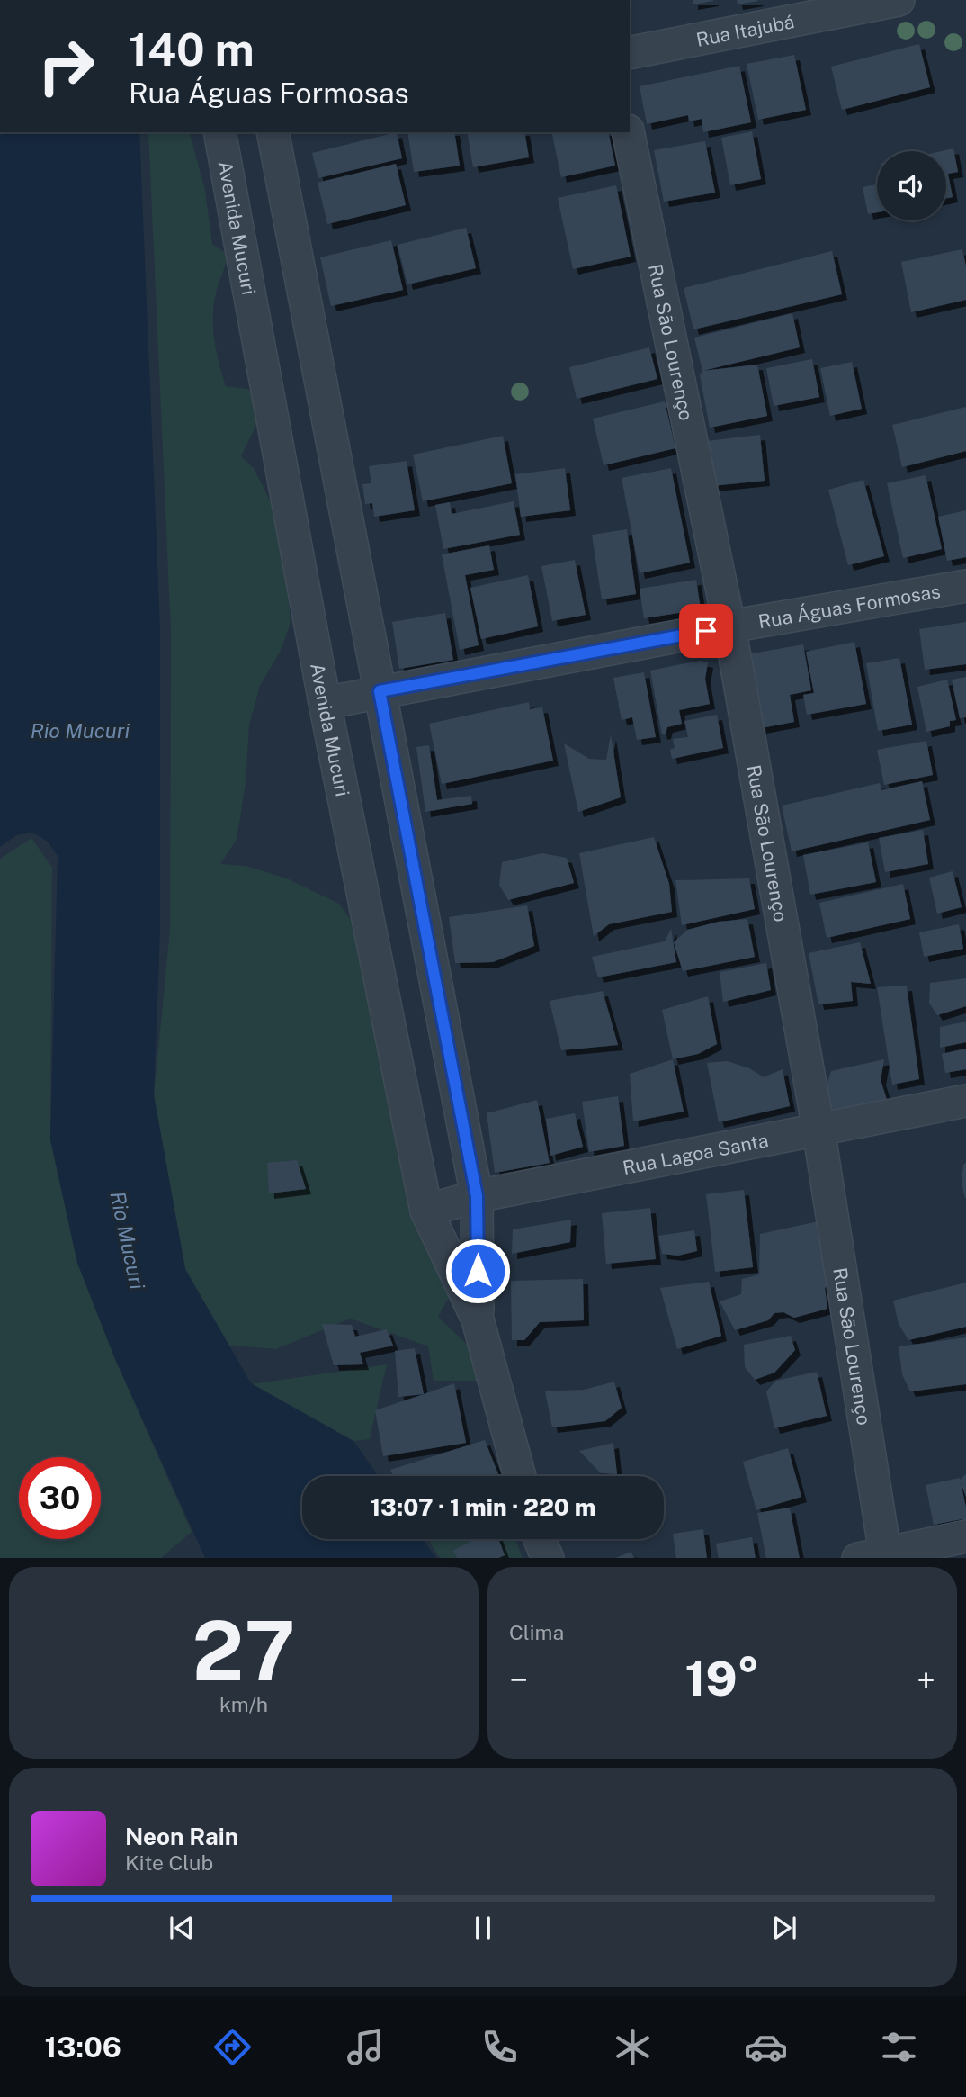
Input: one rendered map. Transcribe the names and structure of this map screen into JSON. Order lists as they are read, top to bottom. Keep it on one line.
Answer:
{"streets":{"street":["Rua Itajubá","Avenida Mucuri","Rua São Lourenço","Rua Águas Formosas","Rua Lagoa Santa"]},"crossings":[["Avenida Mucuri","Rua Águas Formosas"],["Avenida Mucuri","Rua Lagoa Santa"],["Rua São Lourenço","Rua Águas Formosas"],["Rua São Lourenço","Rua Lagoa Santa"]],"water":["Rio Mucuri"],"page":{"turn":["140 m","Rua Águas Formosas"],"limit":"30","trip":"13:07 · 1 min · 220 m","tile":[["27","km/h"],"Clima"],"heat":["−","19°","+"],"song":["Neon Rain","Kite Club"],"tabs":"13:06"}}
